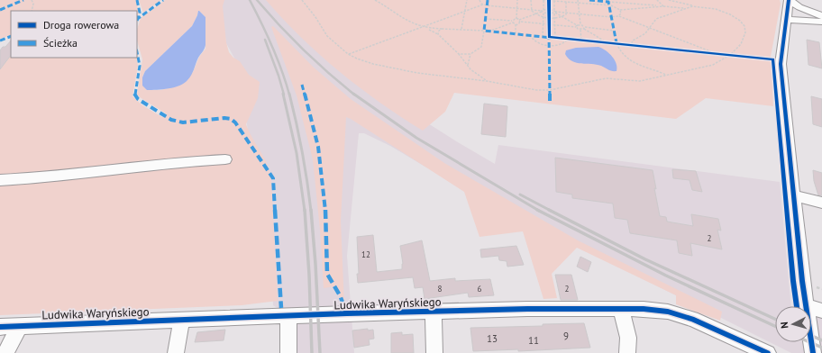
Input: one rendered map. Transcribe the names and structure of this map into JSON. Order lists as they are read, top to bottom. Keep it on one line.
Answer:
{"streets":{"street":["Ludwika Waryńskiego"]},"house_numbers":["2","12","8","6","2","9","13","11"],"legend":["Droga rowerowa","Ścieżka"],"north":"left"}
